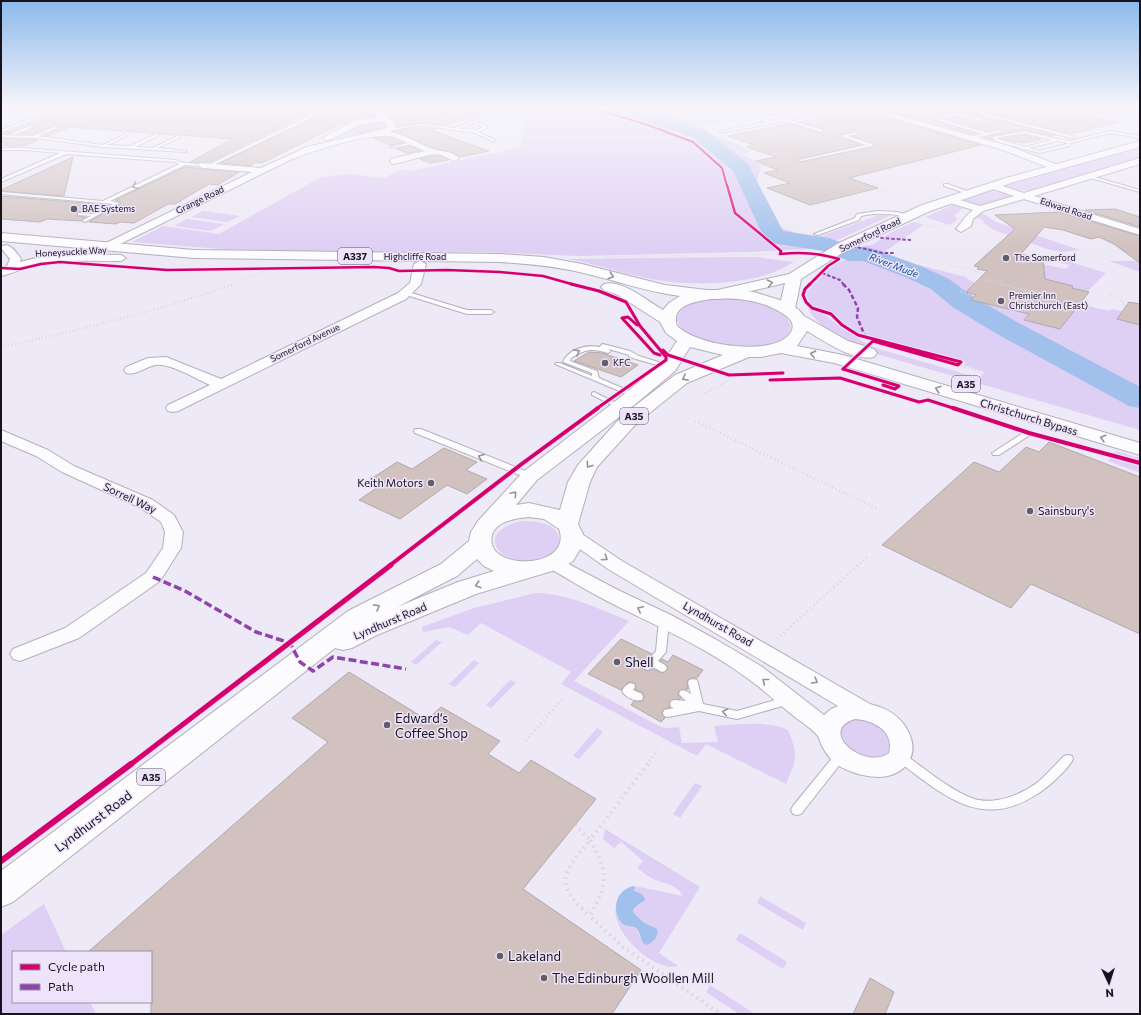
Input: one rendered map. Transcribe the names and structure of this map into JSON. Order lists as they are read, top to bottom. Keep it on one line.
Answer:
{"streets":{"main road":["Somerford Road","A337","Highcliffe Road","A35","Christchurch Bypass","Lyndhurst Road"],"street":["Grange Road","Edward Road","Honeysuckle Way","Somerford Avenue","Sorrell Way"]},"crossings":[["Grange Road","Highcliffe Road"],["Edward Road","Somerford Road"],["Somerford Road","Highcliffe Road"],["Somerford Road","Christchurch Bypass"],["Honeysuckle Way","Highcliffe Road"],["Highcliffe Road","Somerford Avenue"],["Highcliffe Road","Christchurch Bypass"],["Highcliffe Road","Lyndhurst Road"],["A35","Lyndhurst Road"]],"water":["River Mude"],"places":["BAE Systems","The Somerford","Premier Inn Christchurch (East)","KFC","Keith Motors","Sainsbury's","Shell","Edward‘s Coffee Shop","Lakeland","The Edinburgh Woollen Mill"],"legend":["Cycle path","Path"],"north":"bottom"}
